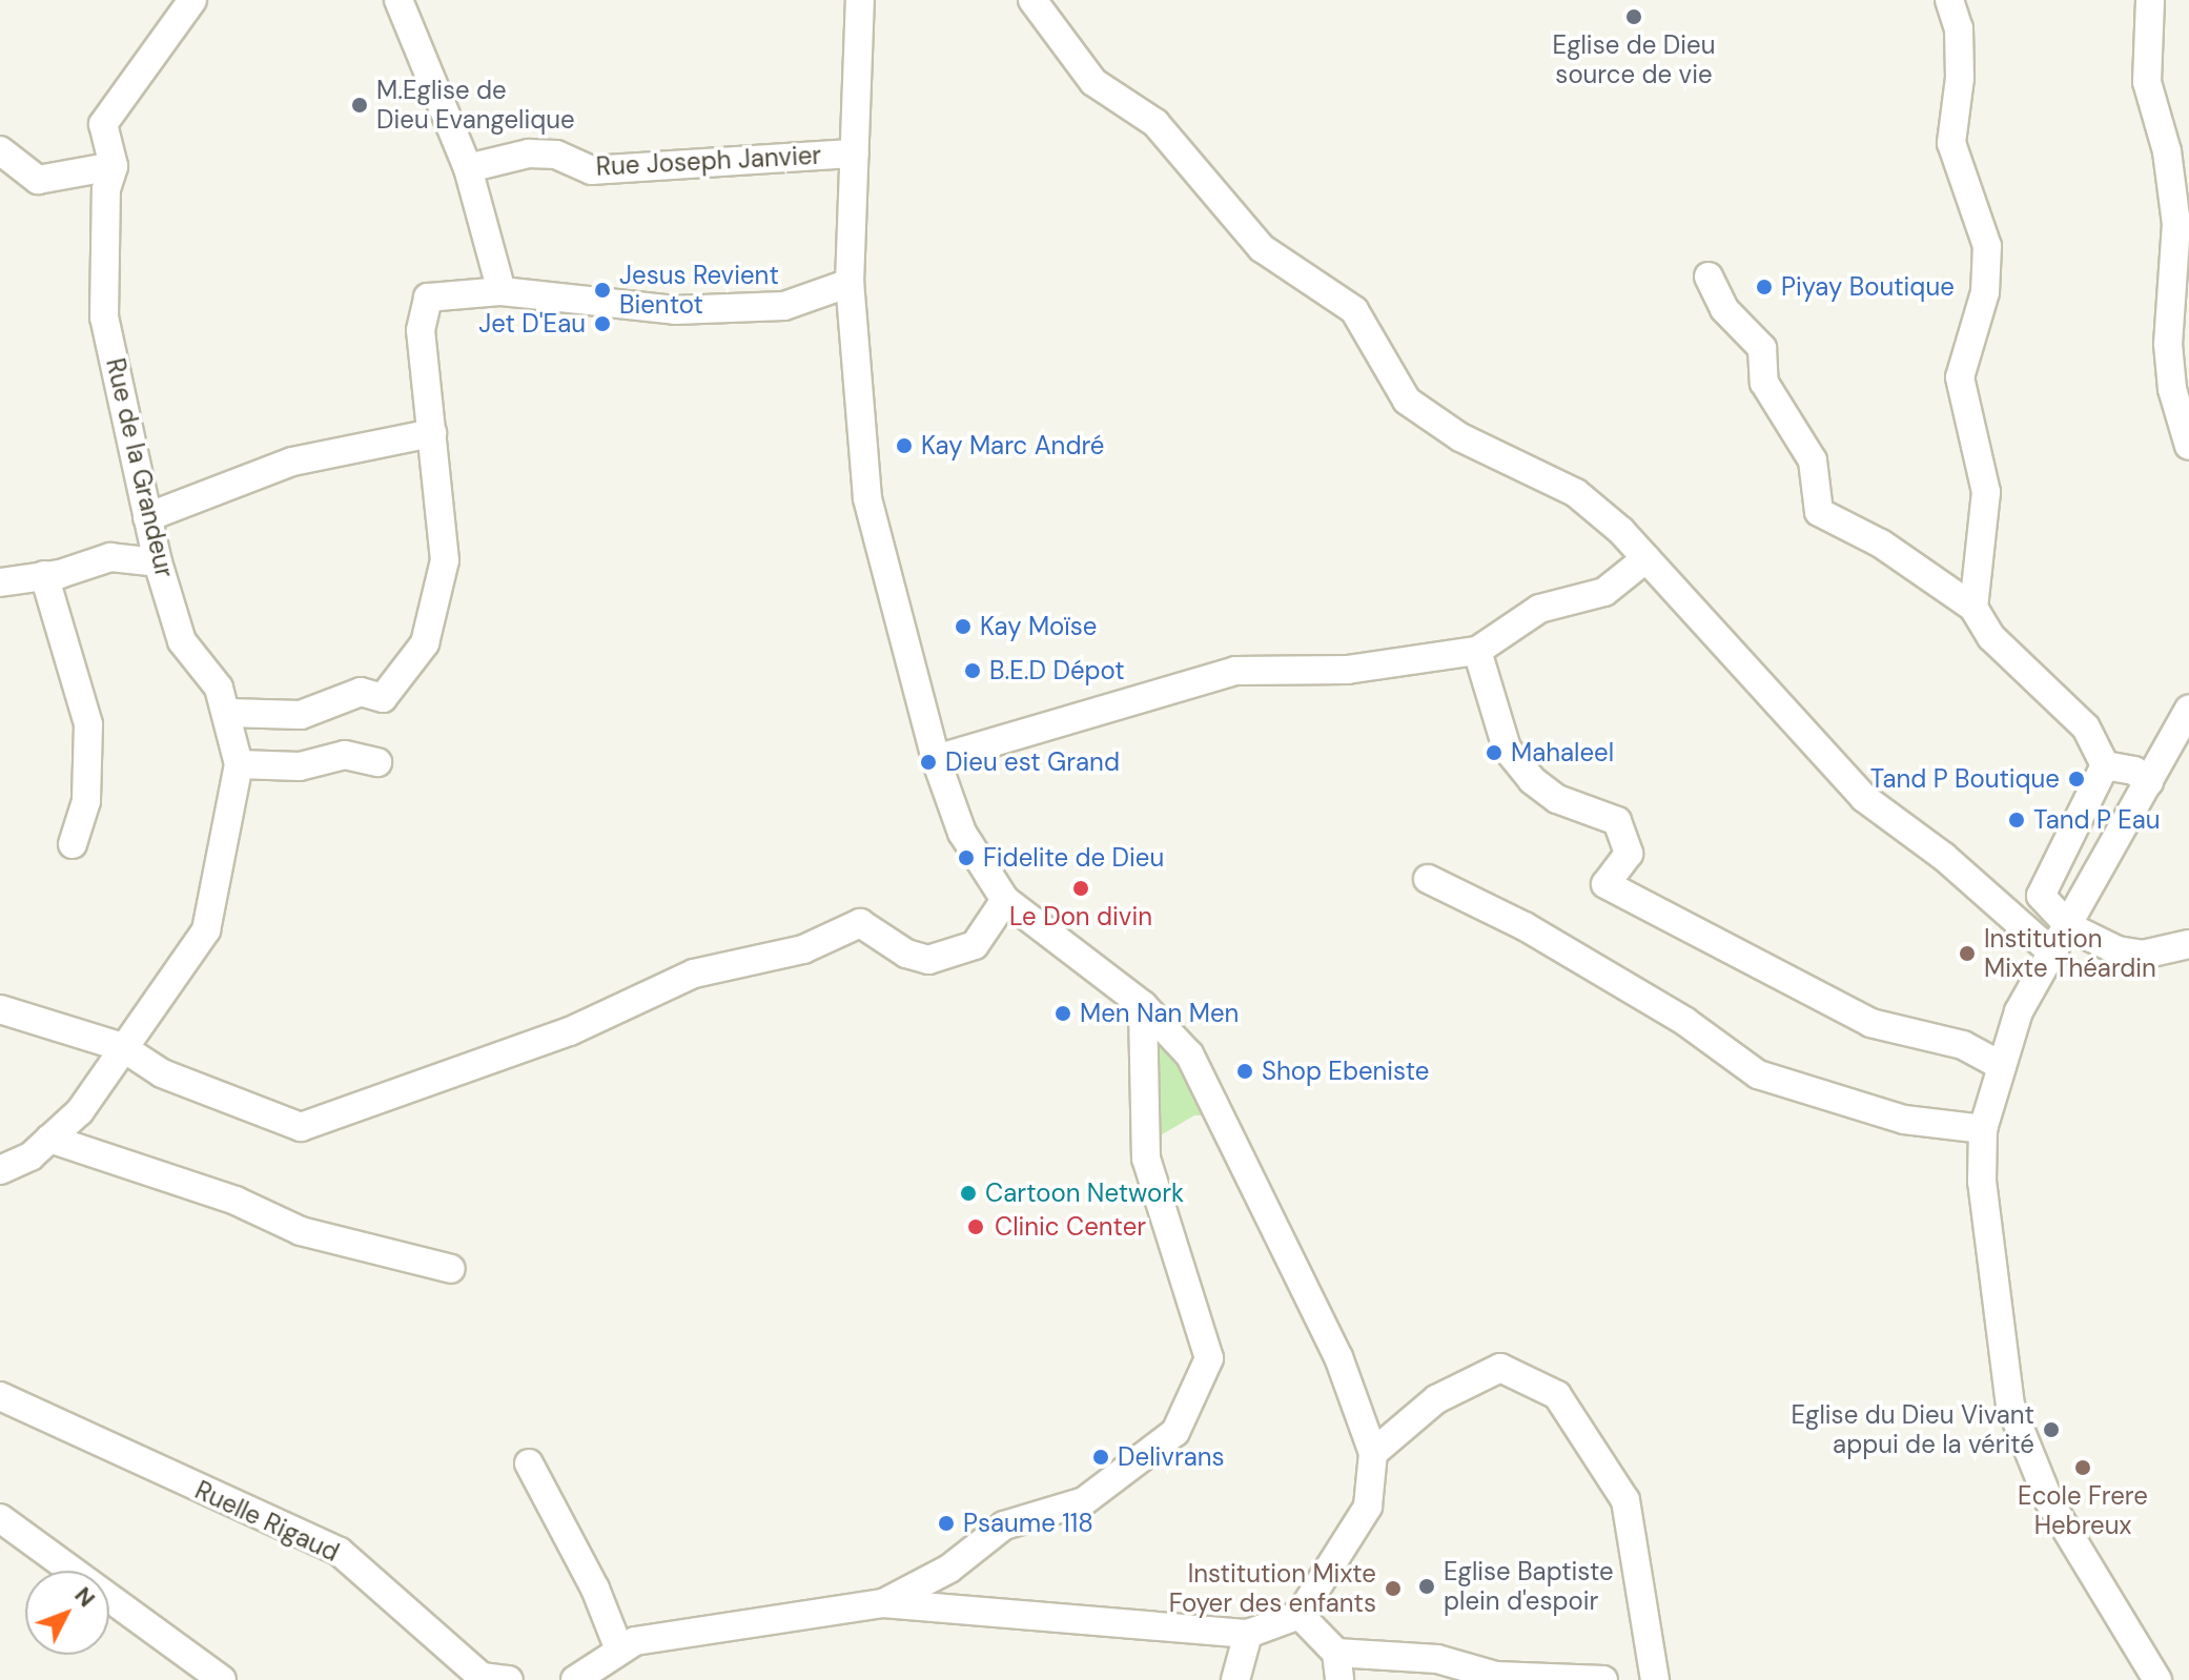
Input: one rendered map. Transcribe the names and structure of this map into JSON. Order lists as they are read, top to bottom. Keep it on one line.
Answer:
{"streets":{"street":["Rue Joseph Janvier","Rue de la Grandeur","Ruelle Rigaud"]},"places":["Eglise de Dieu source de vie","M.Eglise de Dieu Evangelique","Piyay Boutique","Jesus Revient Bientot","Jet D'Eau","Kay Marc André","Kay Moïse","B.E.D Dépot","Mahaleel","Dieu est Grand","Tand P Boutique","Tand P Eau","Fidelite de Dieu","Le Don divin","Institution Mixte Théardin","Men Nan Men","Shop Ebeniste","Cartoon Network","Clinic Center","Eglise du Dieu Vivant appui de la vérité","Delivrans","Ecole Frere Hebreux","Psaume 118","Eglise Baptiste plein d'espoir","Institution Mixte Foyer des enfants"],"north":"top right"}
